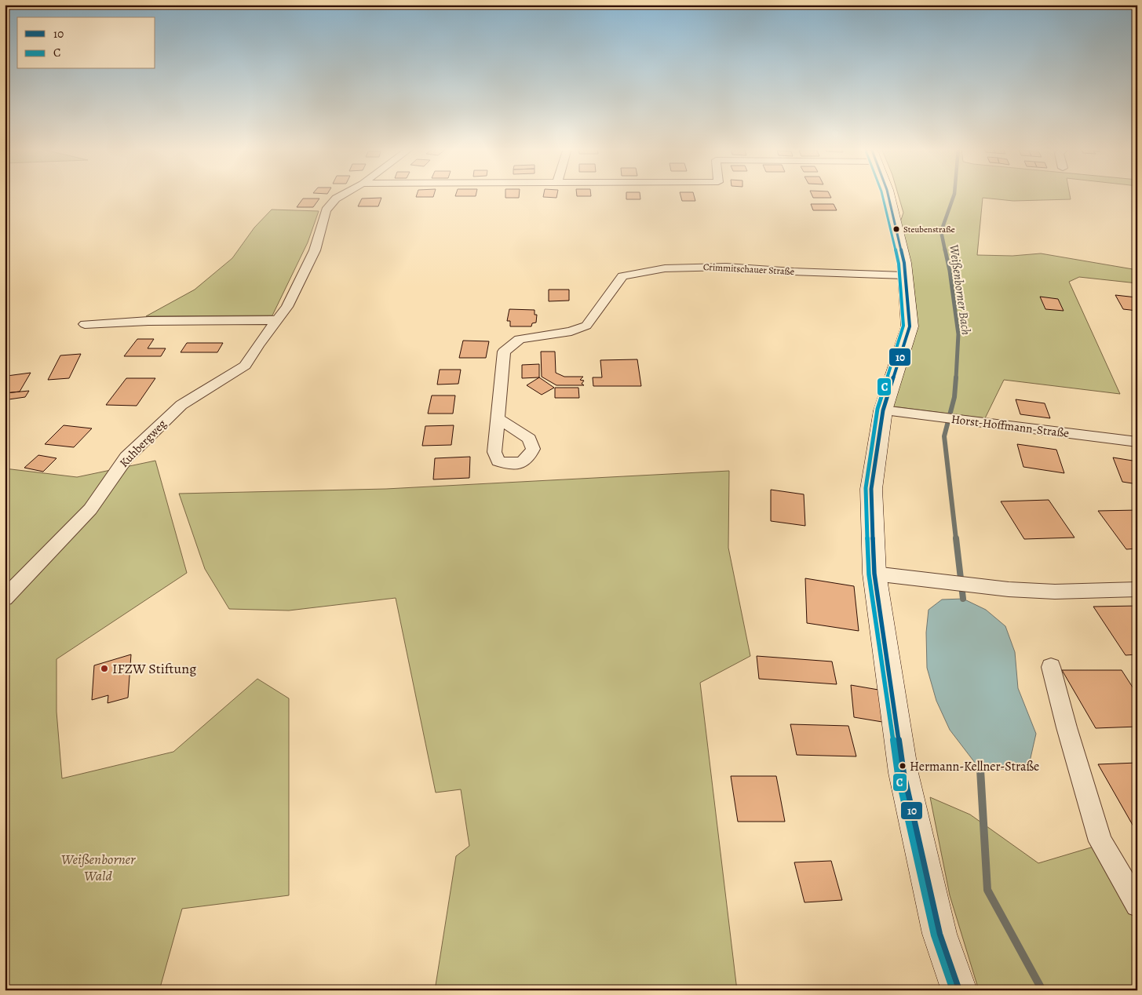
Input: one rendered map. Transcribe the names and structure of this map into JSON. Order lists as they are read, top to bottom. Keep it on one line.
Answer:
{"streets":{"street":["Crimmitschauer Straße","Horst-Hoffmann-Straße","Kuhbergweg"]},"water":["Weißenborner Bach"],"parks":["Weißenborner Wald"],"places":["Steubenstraße","IFZW Stiftung","Hermann-Kellner-Straße"],"lines":["transit line 10","transit line C"],"legend":["10","C"]}
